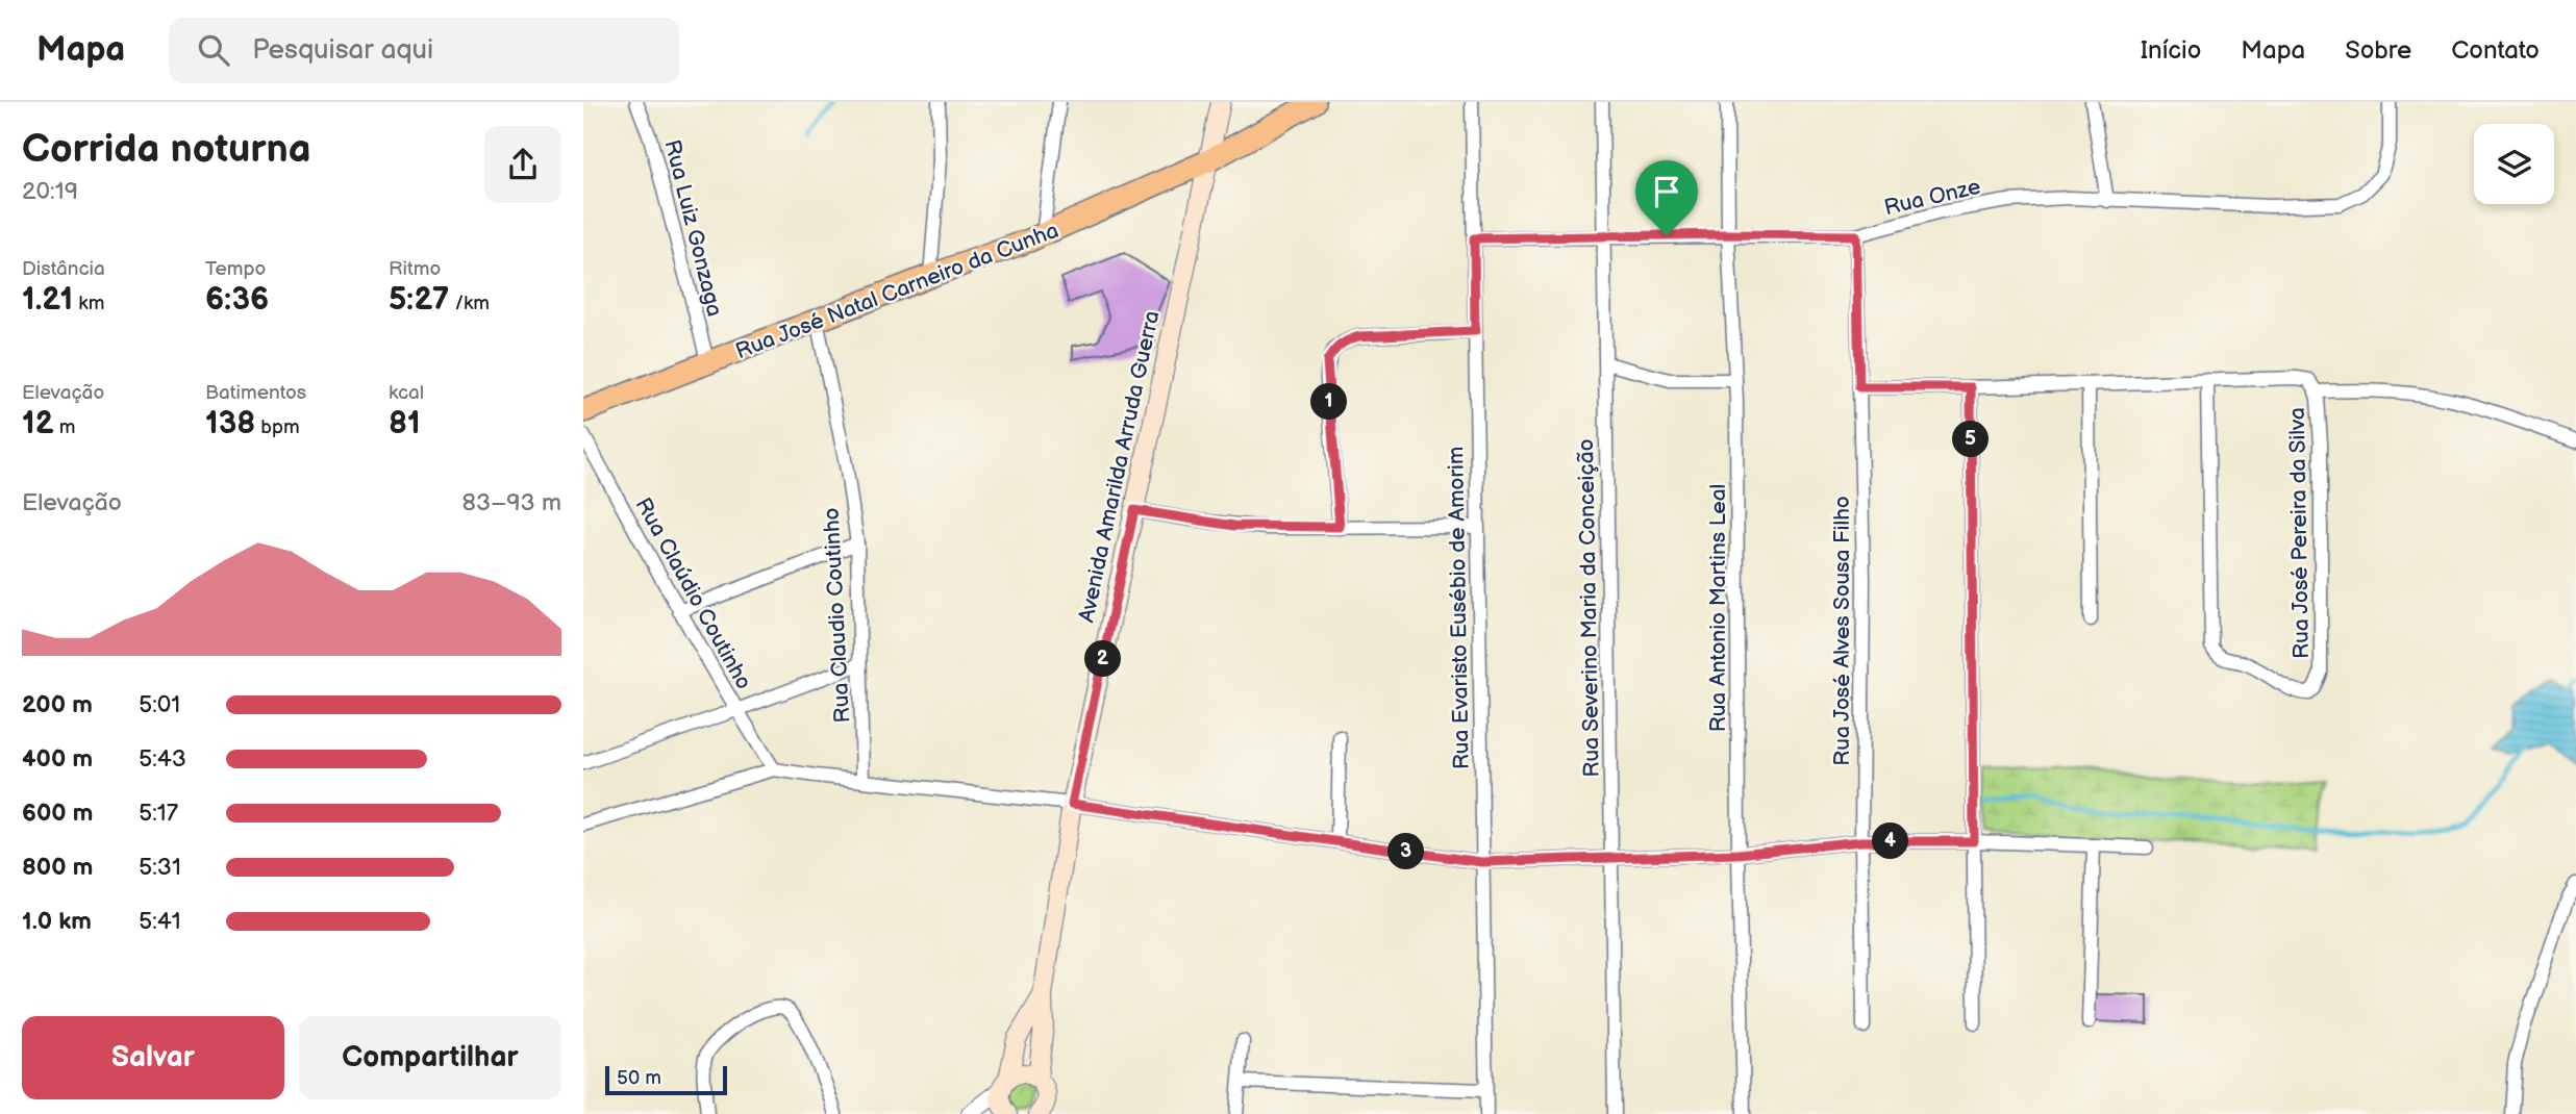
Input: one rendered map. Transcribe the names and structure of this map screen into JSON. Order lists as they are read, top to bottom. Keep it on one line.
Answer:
{"streets":{"main road":["Rua José Natal Carneiro da Cunha","Avenida Amarilda Arruda Guerra"],"street":["Rua Onze","Rua Luiz Gonzaga","Rua José Pereira da Silva","Rua Claúdio Coutinho","Rua Evaristo Eusébio de Amorim","Rua Severino Maria da Conceição","Rua Antonio Martins Leal","Rua Claudio Coutinho","Rua José Alves Sousa Filho"]},"crossings":[["Rua Onze","Rua Evaristo Eusébio de Amorim"],["Rua Onze","Rua Severino Maria da Conceição"],["Rua Onze","Rua Antonio Martins Leal"],["Rua Onze","Rua José Alves Sousa Filho"],["Rua Luiz Gonzaga","Rua José Natal Carneiro da Cunha"],["Rua José Natal Carneiro da Cunha","Avenida Amarilda Arruda Guerra"],["Rua José Natal Carneiro da Cunha","Rua Claudio Coutinho"]],"scale_bar":"50 m","page":{"header":"Mapa","search":"Pesquisar aqui","nav":["Início","Mapa","Sobre","Contato"],"heading":["Corrida noturna","20:19"],"stats":[["Distância","1.21 km"],["Tempo","6:36"],["Ritmo","5:27 /km"],["Elevação","12 m"],["Batimentos","138 bpm"],["kcal","81"]],"pins":["1","5","2","4","3"],"chart":["Elevação","83–93 m"],"list":[{"name":"200 m","note":"5:01"},{"name":"400 m","note":"5:43"},{"name":"600 m","note":"5:17"},{"name":"800 m","note":"5:31"},{"name":"1.0 km","note":"5:41"}],"buttons":["Salvar","Compartilhar"],"scale":"50 m"}}
